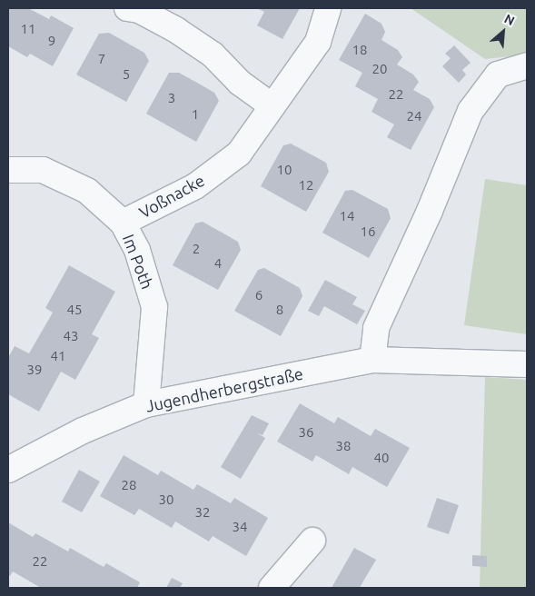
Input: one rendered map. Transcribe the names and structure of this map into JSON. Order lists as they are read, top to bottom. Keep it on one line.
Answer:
{"streets":{"street":["Voßnacke","Im Poth","Jugendherbergstraße"]},"crossings":[["Voßnacke","Im Poth"],["Im Poth","Jugendherbergstraße"]],"house_numbers":["11","9","18","7","20","5","22","3","1","24","10","12","14","16","2","4","6","45","8","43","41","39","36","38","40","28","30","32","34","22"],"north":"top right"}
